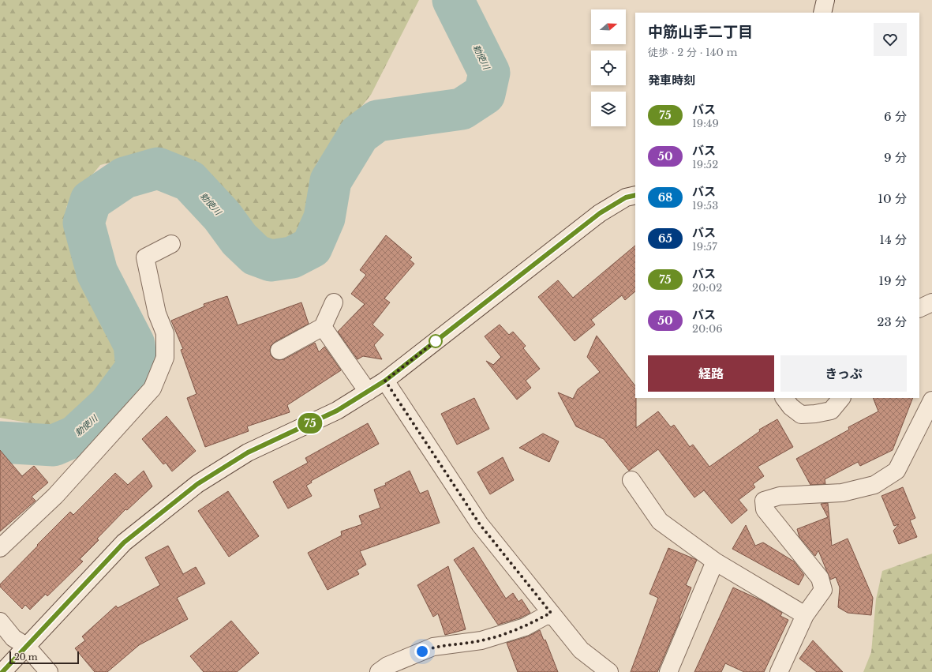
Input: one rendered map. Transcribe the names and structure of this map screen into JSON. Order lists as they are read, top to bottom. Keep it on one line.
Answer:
{"water":["勅使川"],"lines":["bus line 75"],"scale_bar":"20 m","north":"right","page":{"on_map":"75","heading":[["中筋山手二丁目","徒歩 · 2 分 · 140 m"],"発車時刻"],"list":[{"mark":"75","name":"バス","note":"19:49","value":"6 分"},{"mark":"50","name":"バス","note":"19:52","value":"9 分"},{"mark":"68","name":"バス","note":"19:53","value":"10 分"},{"mark":"65","name":"バス","note":"19:57","value":"14 分"},{"mark":"75","name":"バス","note":"20:02","value":"19 分"},{"mark":"50","name":"バス","note":"20:06","value":"23 分"}],"buttons":["経路","きっぷ"],"scale":"20 m"}}
